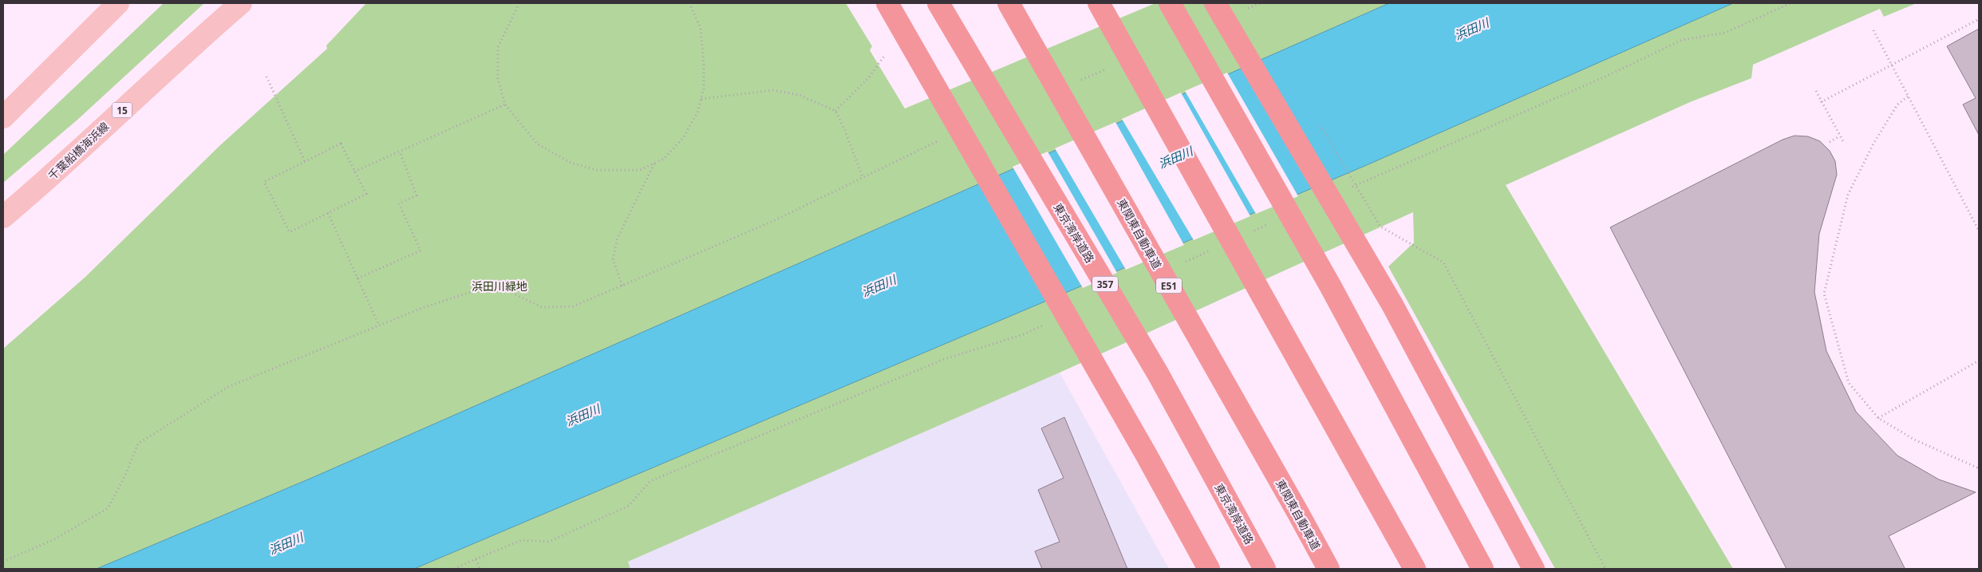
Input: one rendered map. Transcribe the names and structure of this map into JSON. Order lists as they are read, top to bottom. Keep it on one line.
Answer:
{"streets":{"highway":["東京湾岸道路","東関東自動車道","357","E51"],"main road":["15","千葉船橋海浜線"]},"water":["浜田川"],"parks":["浜田川緑地"]}
